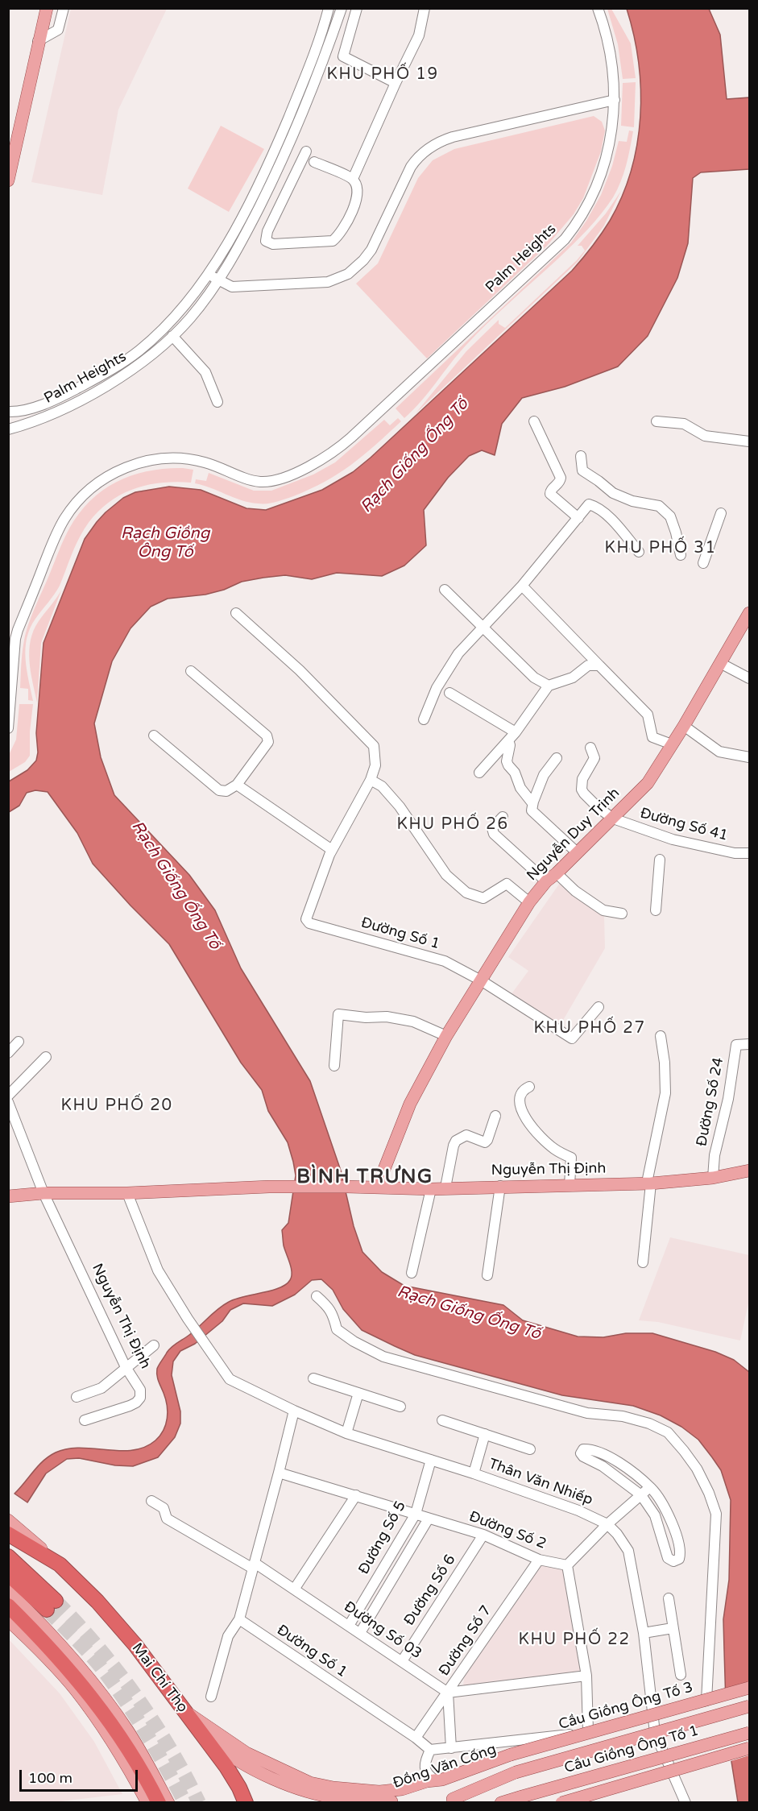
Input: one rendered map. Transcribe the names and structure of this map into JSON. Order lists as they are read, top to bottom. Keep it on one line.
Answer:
{"streets":{"highway":["Mai Chí Thọ"],"main road":["Nguyễn Duy Trinh","Nguyễn Thị Định","Cầu Giồng Ông Tố 3","Cầu Giồng Ông Tố 1","Đồng Văn Cống"],"street":["Palm Heights","Đường Số 41","Đường Số 1","Đường Số 24","Thân Văn Nhiếp","Đường Số 2","Đường Số 5","Đường Số 6","Đường Số 03","Đường Số 7"]},"crossings":[["Đường Số 41","Nguyễn Duy Trinh"],["Nguyễn Duy Trinh","Đường Số 1"],["Nguyễn Duy Trinh","Nguyễn Thị Định"],["Đường Số 1","Đường Số 7"],["Đường Số 24","Nguyễn Thị Định"],["Nguyễn Thị Định","Thân Văn Nhiếp"],["Thân Văn Nhiếp","Đường Số 5"],["Đường Số 2","Đường Số 5"],["Đường Số 2","Đường Số 6"],["Đường Số 2","Đường Số 7"],["Đường Số 5","Đường Số 03"],["Đường Số 6","Đường Số 03"],["Đường Số 03","Đường Số 7"],["Mai Chí Thọ","Đồng Văn Cống"],["Cầu Giồng Ông Tố 3","Cầu Giồng Ông Tố 1"],["Cầu Giồng Ông Tố 3","Đồng Văn Cống"],["Cầu Giồng Ông Tố 1","Đồng Văn Cống"]],"districts":["KHU PHỐ 19","KHU PHỐ 31","KHU PHỐ 26","KHU PHỐ 27","KHU PHỐ 20","BÌNH TRƯNG","KHU PHỐ 22"],"water":["Rạch Giống Ống Tố","Rạch Giồng Ông Tố"],"scale_bar":"100 m"}
